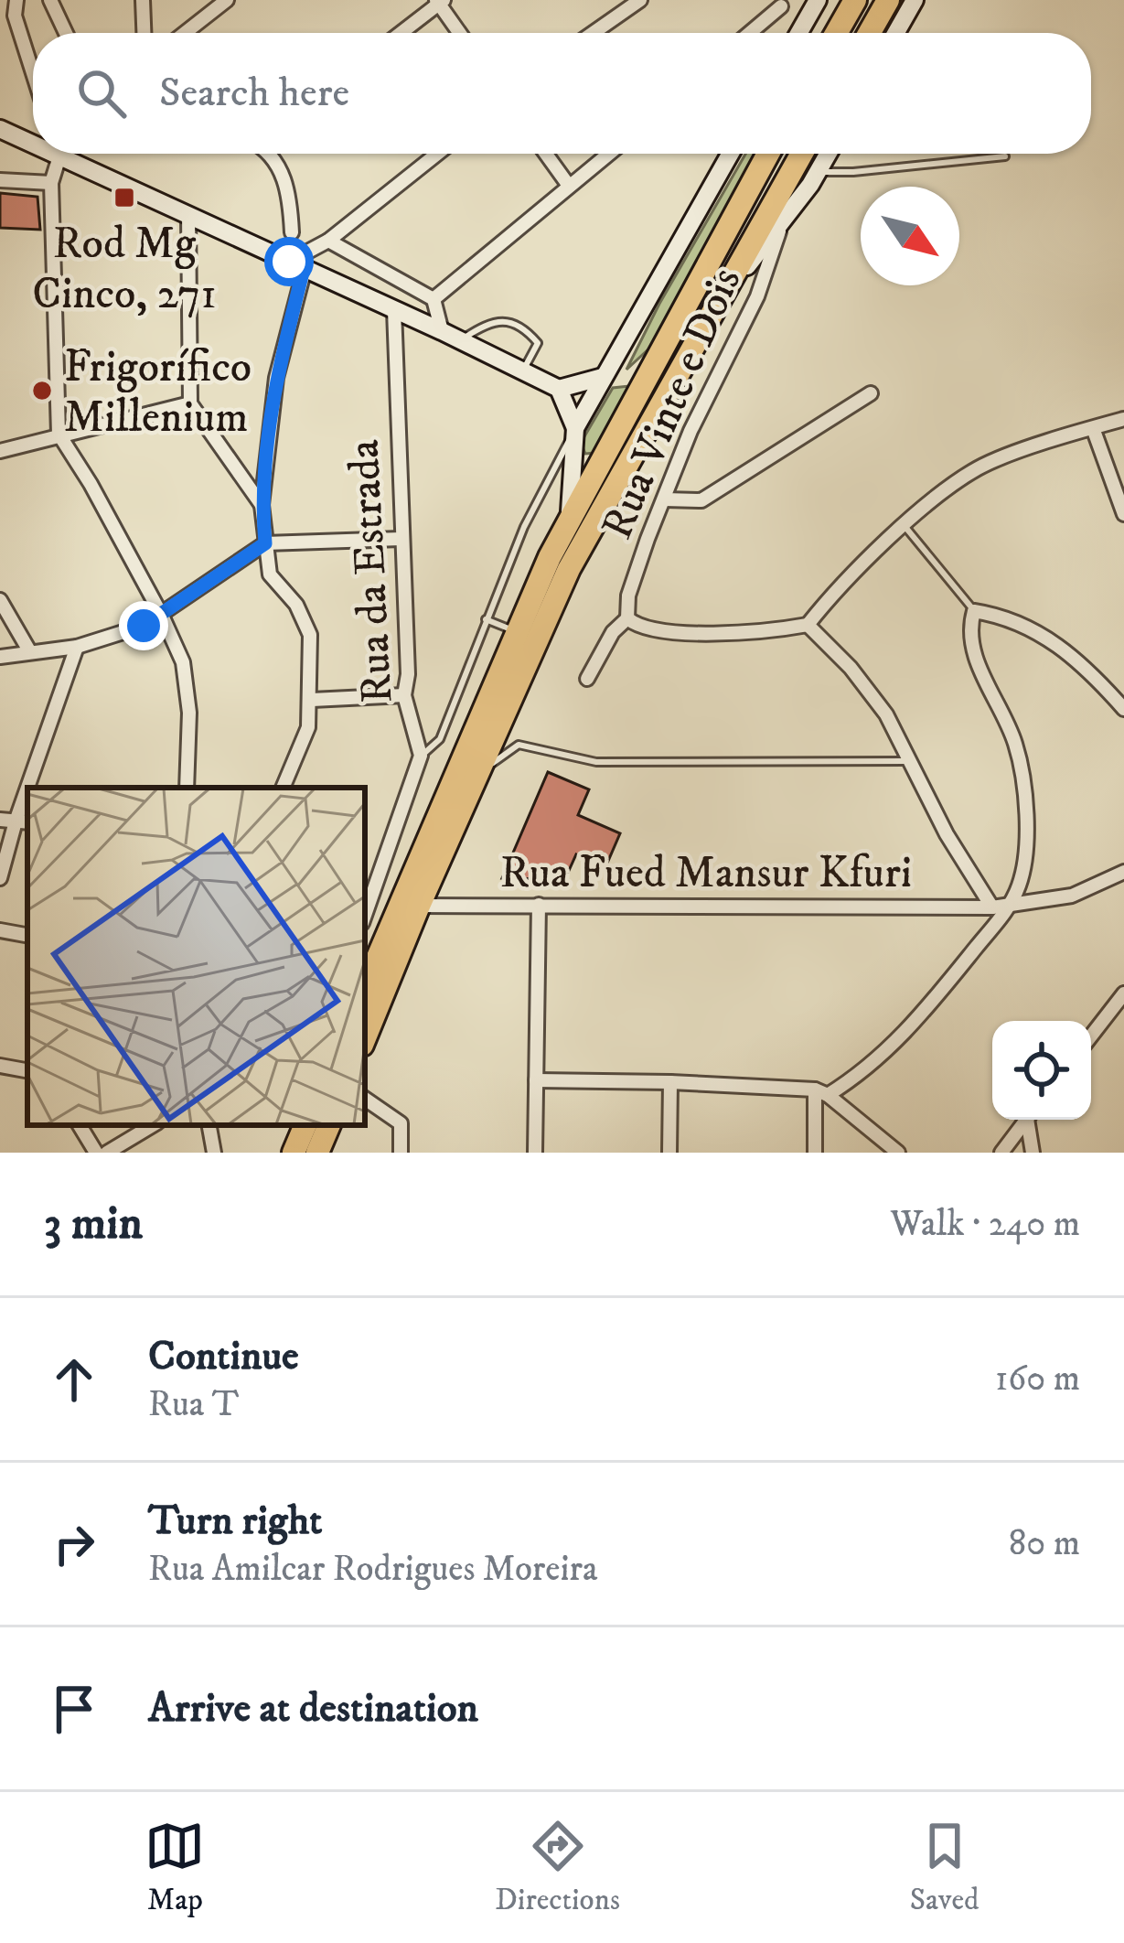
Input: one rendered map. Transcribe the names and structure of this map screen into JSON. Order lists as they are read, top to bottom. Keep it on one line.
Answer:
{"streets":{"street":["Rua Vinte e Dois","Rua da Estrada","Rua Fued Mansur Kfuri"]},"places":{"transit":["Rod Mg Cinco, 271"],"other":["Frigorífico Millenium"]},"north":"bottom right","page":{"search":"Search here","heading":["3 min","Walk · 240 m"],"list":[["Continue","Rua T","160 m"],["Turn right","Rua Amilcar Rodrigues Moreira","80 m"],"Arrive at destination"],"nav":["Map","Directions","Saved"]}}
